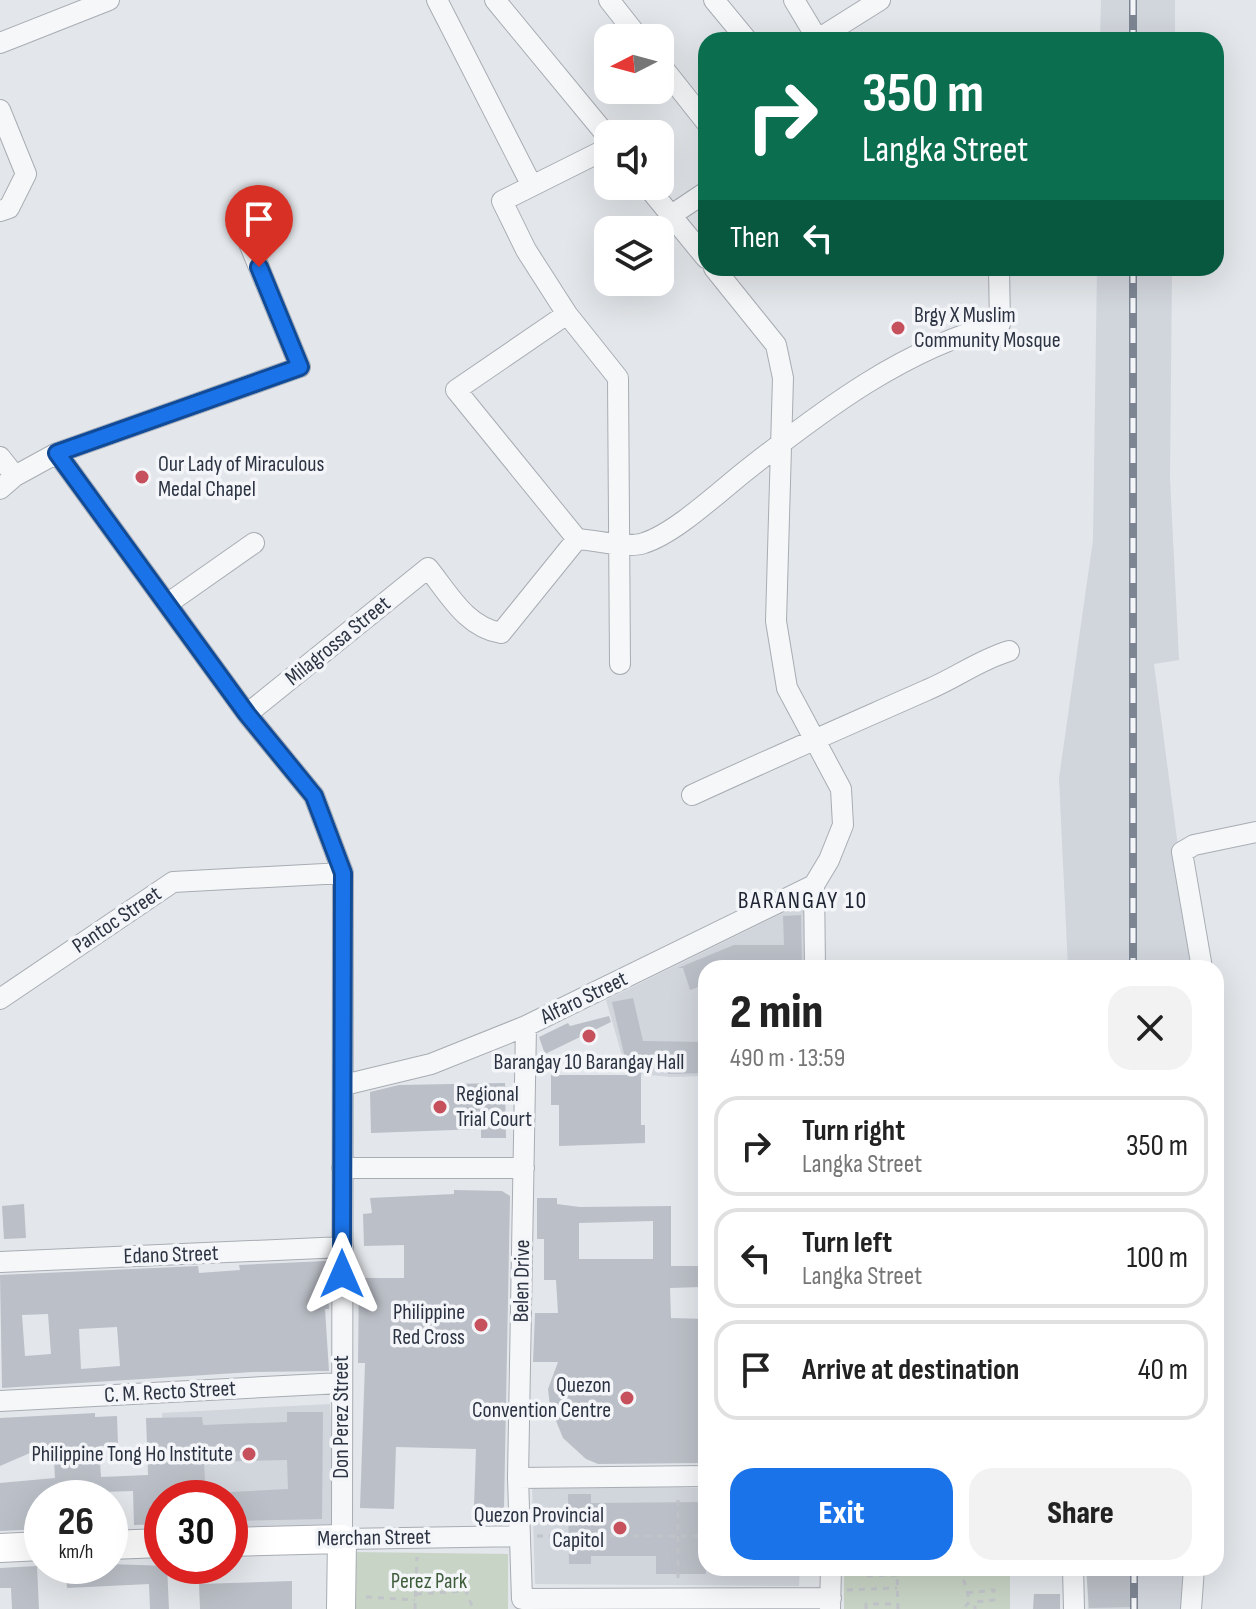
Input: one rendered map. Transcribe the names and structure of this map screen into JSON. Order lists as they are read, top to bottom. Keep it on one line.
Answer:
{"streets":{"main road":["Don Perez Street","Merchan Street"],"street":["Milagrossa Street","Pantoc Street","Alfaro Street","Edano Street","Belen Drive","C. M. Recto Street"]},"crossings":[["Milagrossa Street","Don Perez Street"],["Pantoc Street","Don Perez Street"],["Alfaro Street","Belen Drive"],["Alfaro Street","Don Perez Street"],["Edano Street","Don Perez Street"],["Belen Drive","Merchan Street"],["C. M. Recto Street","Don Perez Street"],["Don Perez Street","Merchan Street"]],"districts":["BARANGAY 10"],"parks":["Perez Park"],"places":["Brgy X Muslim Community Mosque","Our Lady of Miraculous Medal Chapel","Barangay 10 Barangay Hall","Regional Trial Court","Philippine Red Cross","Quezon Convention Centre","Philippine Tong Ho Institute","Quezon Provincial Capitol"],"north":"left","page":{"turn":["350 m","Langka Street"],"then":"Then","heading":["2 min","490 m · 13:59"],"list":[{"name":"Turn right","note":"Langka Street","value":"350 m"},{"name":"Turn left","note":"Langka Street","value":"100 m"},{"name":"Arrive at destination","value":"40 m"}],"buttons":["Exit","Share"],"speed":"26 km/h","limit":"30"}}
